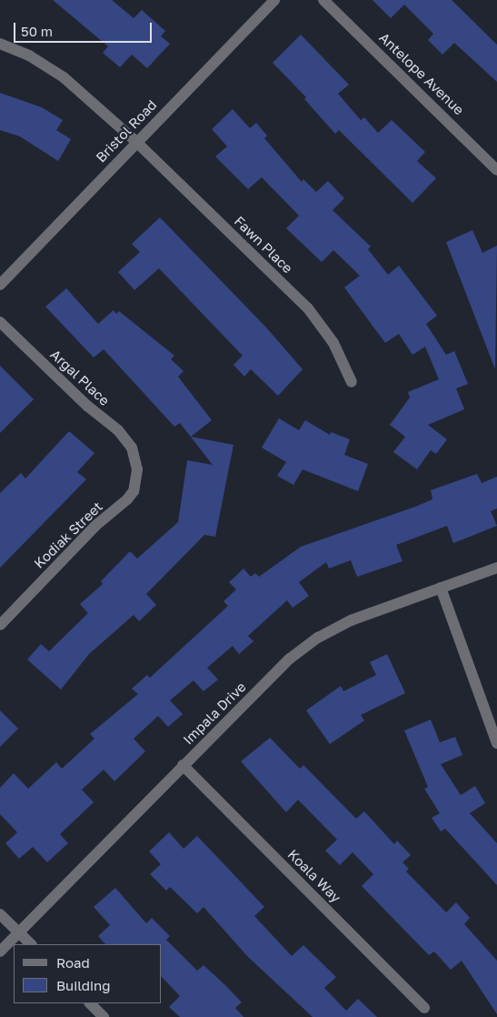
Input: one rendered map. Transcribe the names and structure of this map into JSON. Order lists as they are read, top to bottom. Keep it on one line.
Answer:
{"streets":{"street":["Antelope Avenue","Bristol Road","Fawn Place","Argal Place","Kodiak Street","Impala Drive","Koala Way"]},"crossings":[["Bristol Road","Fawn Place"],["Argal Place","Kodiak Street"],["Impala Drive","Koala Way"]],"legend":["Road","Building"],"scale_bar":"50 m"}
